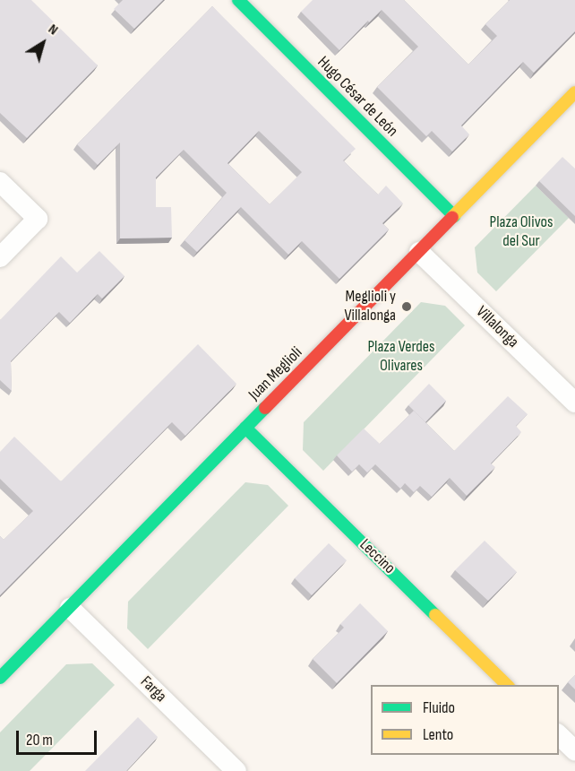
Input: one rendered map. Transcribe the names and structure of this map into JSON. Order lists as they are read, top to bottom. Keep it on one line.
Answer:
{"streets":{"main road":["Hugo César de León","Juan Meglioli","Leccino"],"street":["Villalonga","Farga"]},"crossings":[["Hugo César de León","Juan Meglioli"],["Villalonga","Juan Meglioli"],["Juan Meglioli","Leccino"],["Juan Meglioli","Farga"]],"parks":["Plaza Olivos del Sur","Plaza Verdes Olivares"],"places":["Meglioli y Villalonga"],"legend":["Fluido","Lento"],"scale_bar":"20 m","north":"top right"}
